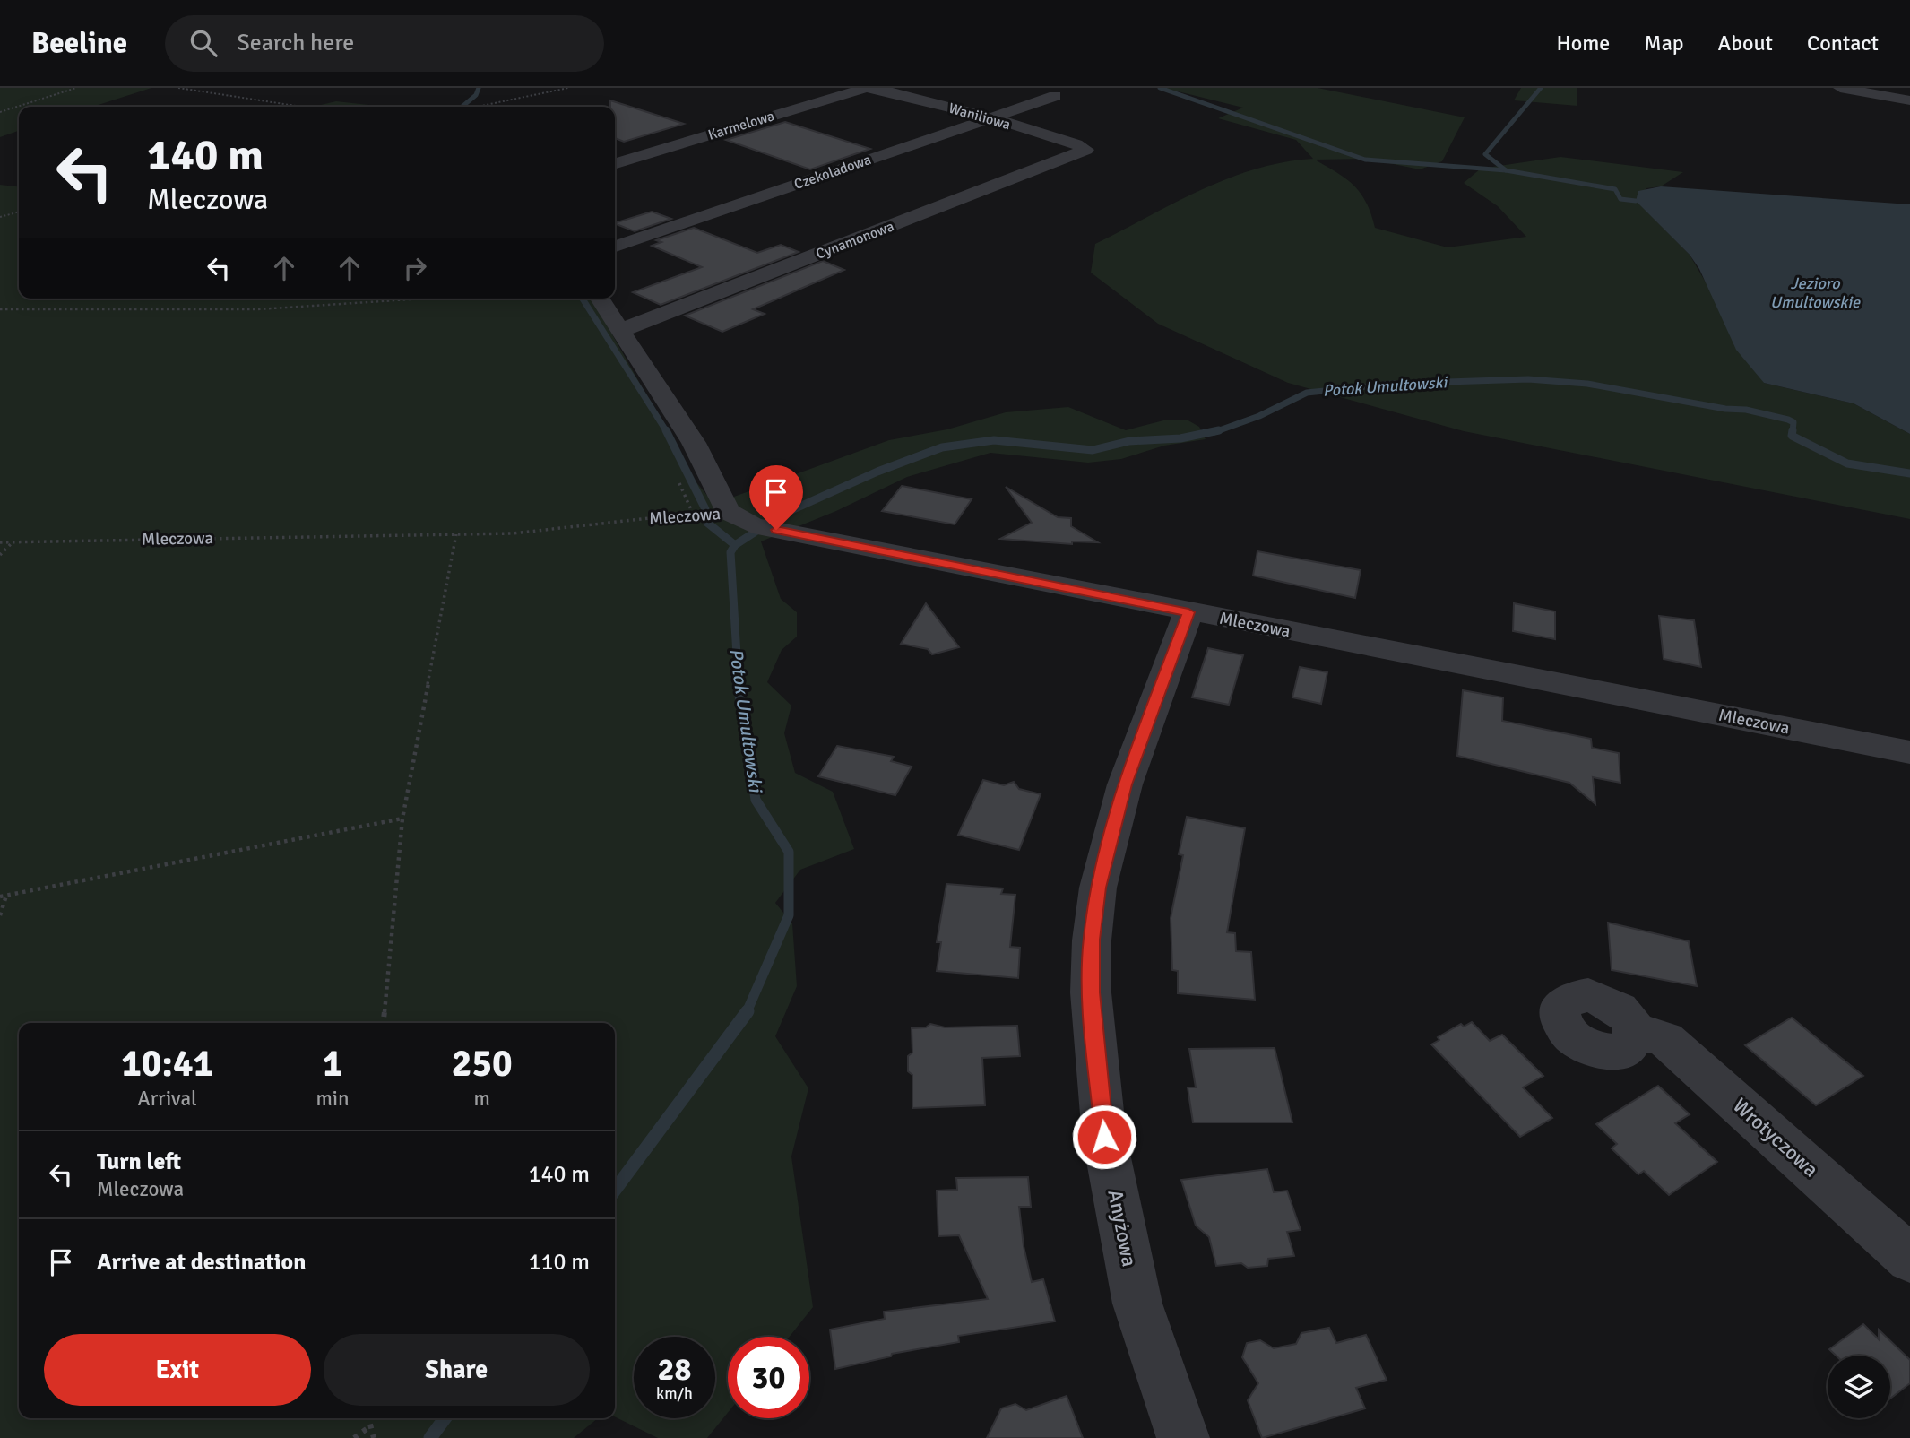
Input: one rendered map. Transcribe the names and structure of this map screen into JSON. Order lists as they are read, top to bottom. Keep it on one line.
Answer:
{"streets":{"street":["Waniliowa","Karmelowa","Czekoladowa","Cynamonowa","Mleczowa","Wrotyczowa","Anyżowa"]},"crossings":[["Waniliowa","Karmelowa"],["Waniliowa","Czekoladowa"],["Waniliowa","Cynamonowa"],["Mleczowa","Anyżowa"]],"water":["Jezioro Umultowskie","Potok Umultowski"],"page":{"header":"Beeline","search":"Search here","nav":["Home","Map","About","Contact"],"turn":["140 m","Mleczowa"],"eta":["10:41","Arrival","1","min","250","m"],"list":[{"name":"Turn left","note":"Mleczowa","value":"140 m"},{"name":"Arrive at destination","value":"110 m"}],"buttons":["Exit","Share"],"speed":"28 km/h","limit":"30"}}
